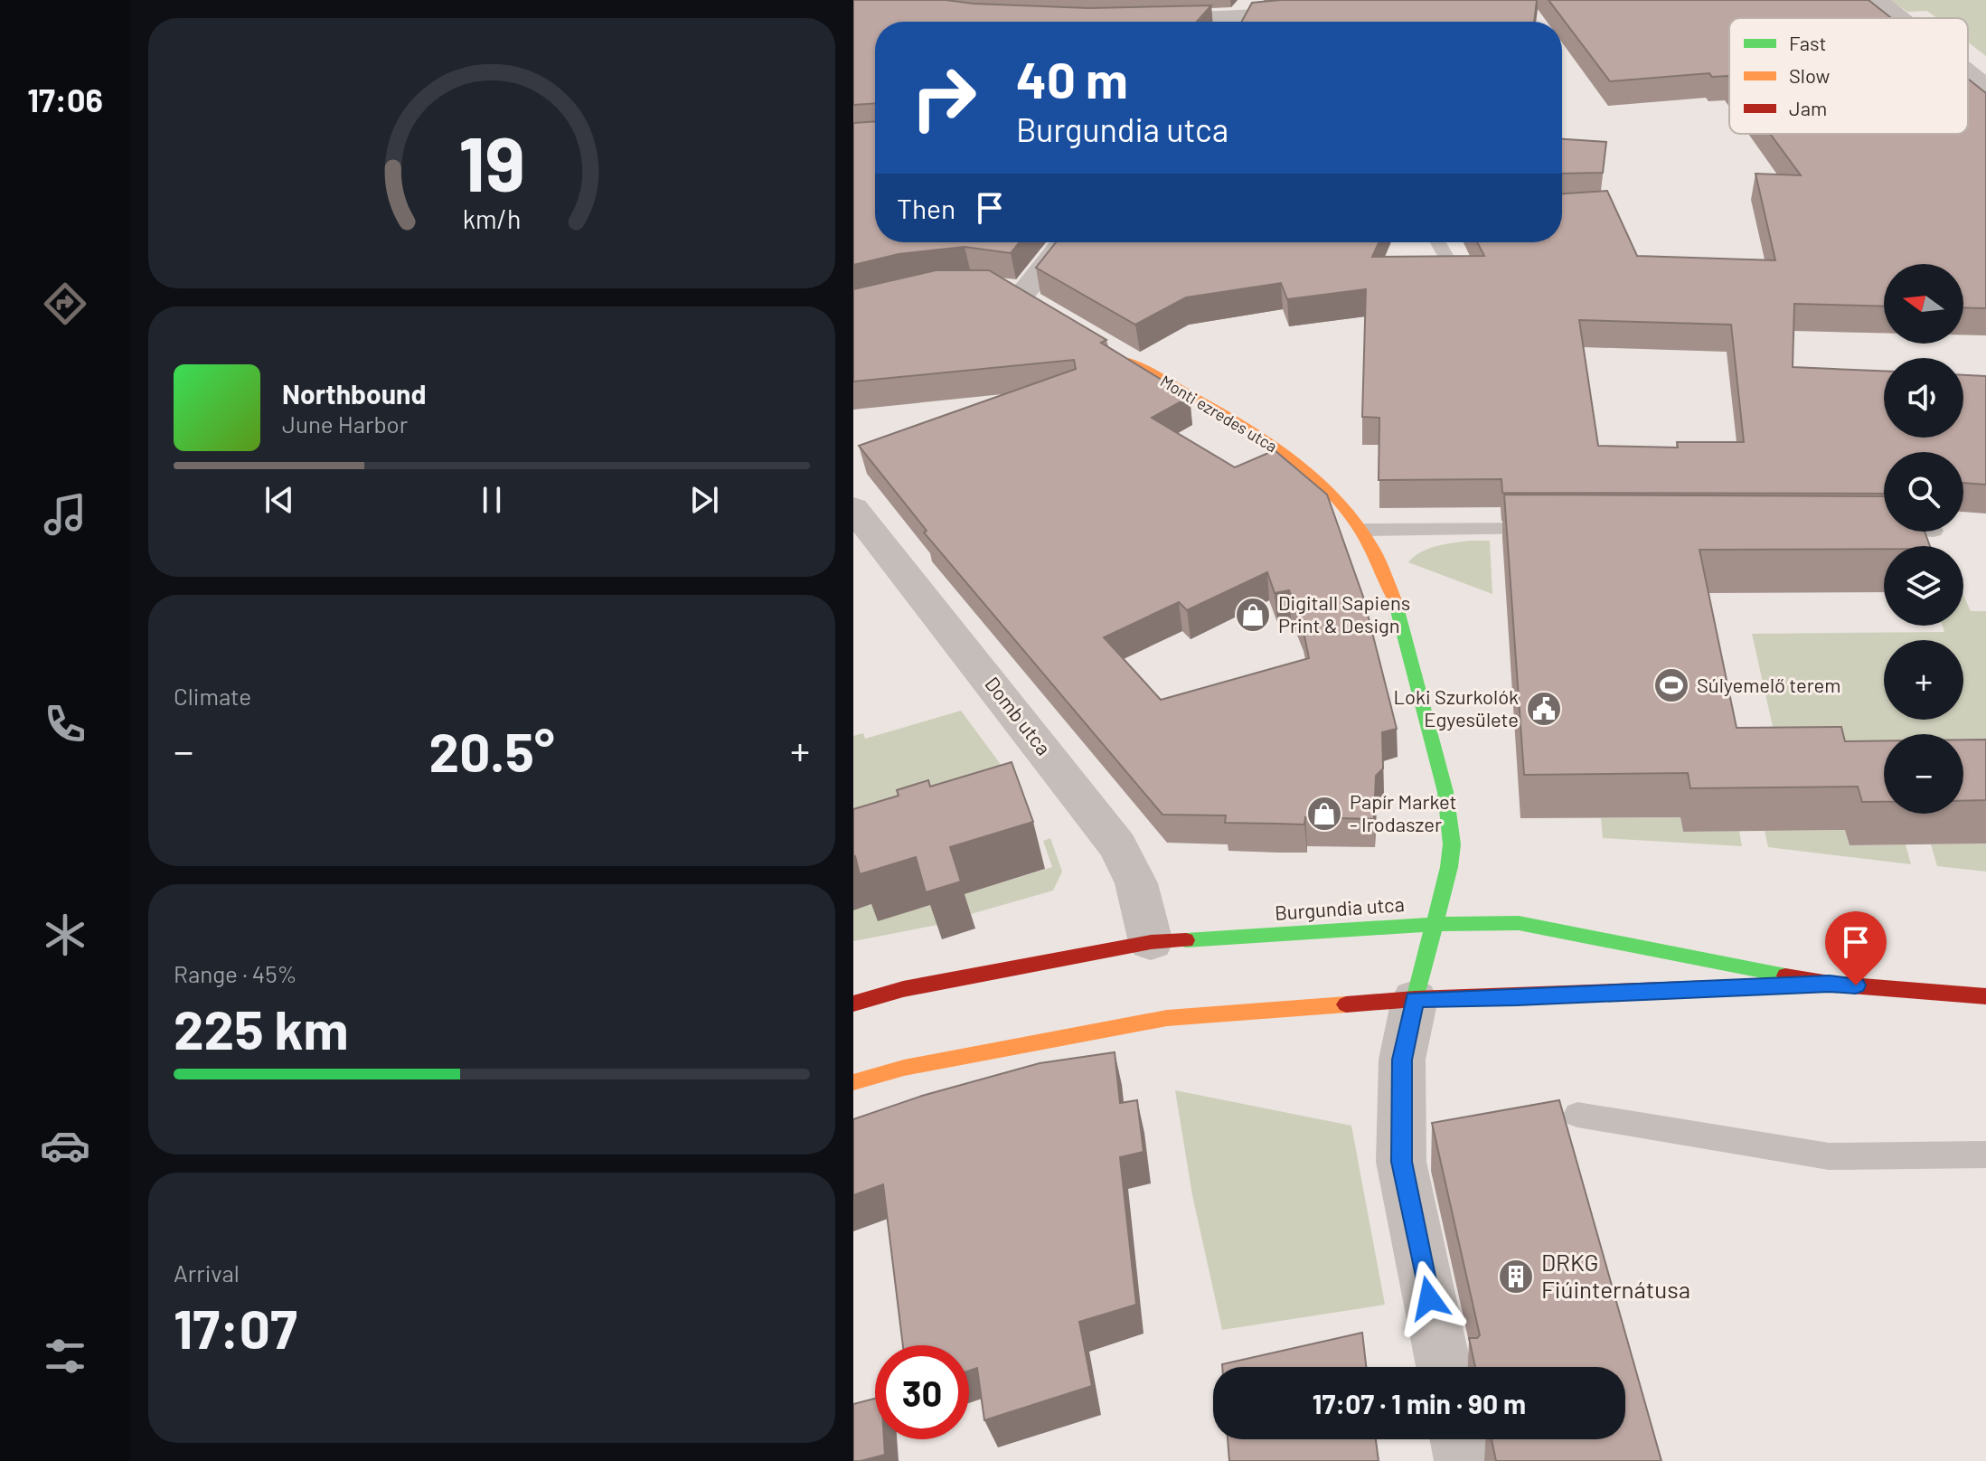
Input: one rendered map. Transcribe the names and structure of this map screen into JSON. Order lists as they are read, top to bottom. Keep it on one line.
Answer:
{"streets":{"street":["Monti ezredes utca","Domb utca","Burgundia utca"]},"crossings":[["Monti ezredes utca","Burgundia utca"],["Domb utca","Burgundia utca"]],"places":{"shop":["Digitall Sapiens Print & Design","Papír Market - Irodaszer"],"sports":["Súlyemelő terem"],"public building":["Loki Szurkolók Egyesülete"],"building":["DRKG Fiúinternátusa"]},"legend":["Fast","Slow","Jam"],"north":"left","page":{"tabs":"17:06","turn":["40 m","Burgundia utca"],"then":"Then","map_buttons":["+","−"],"song":["Northbound","June Harbor"],"tile":["Climate",["Range · 45%","225 km"],["Arrival","17:07"]],"heat":["−","20.5°","+"],"limit":"30","trip":"17:07 · 1 min · 90 m","gauge":["19","km/h"]}}
